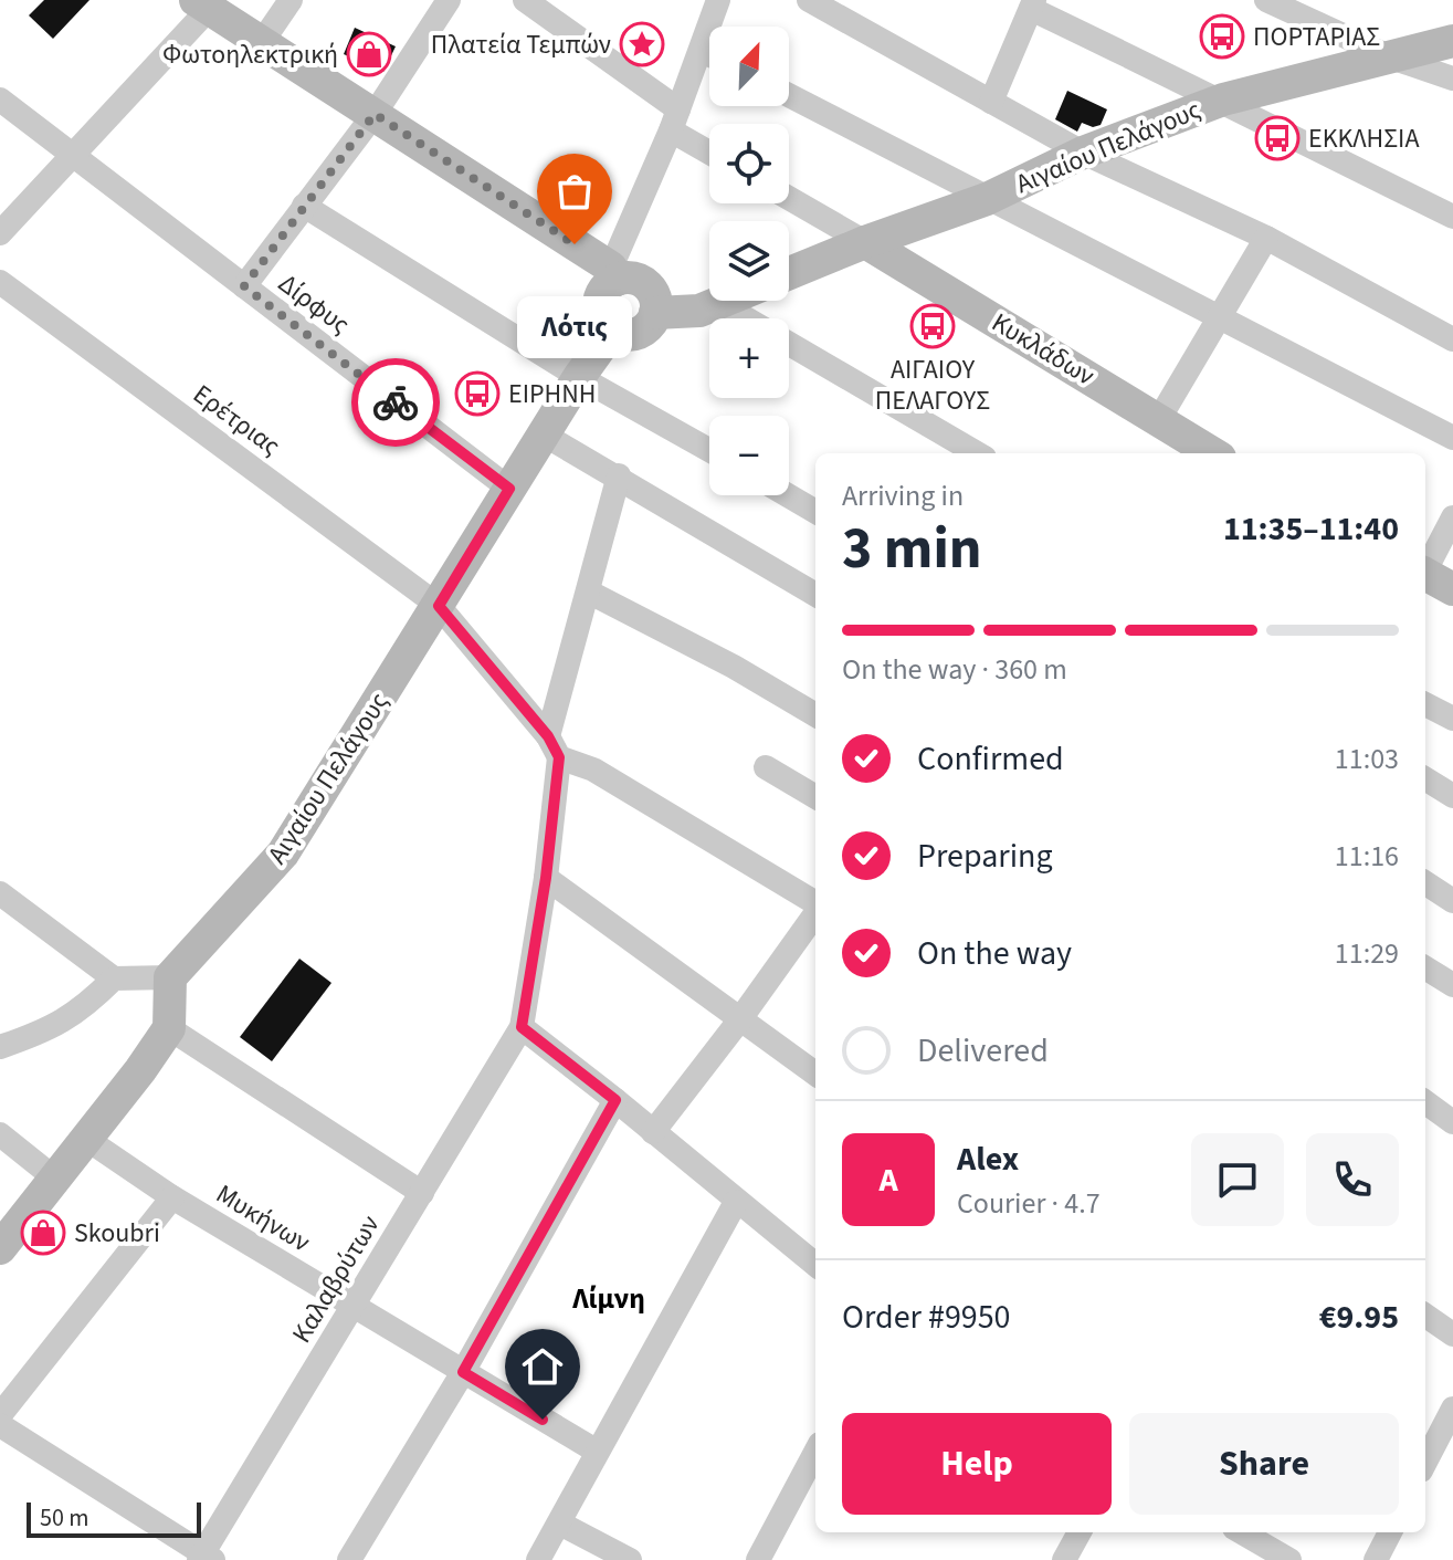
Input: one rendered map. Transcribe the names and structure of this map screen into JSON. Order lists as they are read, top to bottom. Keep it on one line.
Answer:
{"streets":{"main road":["Αιγαίου Πελάγους","Κυκλάδων"],"street":["Δίρφυς","Ερέτριας","Μυκήνων","Καλαβρύτων"]},"crossings":[["Αιγαίου Πελάγους","Δίρφυς"],["Αιγαίου Πελάγους","Κυκλάδων"],["Αιγαίου Πελάγους","Ερέτριας"],["Μυκήνων","Καλαβρύτων"]],"districts":["Λίμνη"],"places":{"bus stop":["ΠΟΡΤΑΡΙΑΣ","ΕΚΚΛΗΣΙΑ","ΑΙΓΑΙΟΥ ΠΕΛΑΓΟΥΣ","ΕΙΡΗΝΗ"],"place":["Πλατεία Τεμπών"],"shop":["Φωτοηλεκτρική","Skoubri"],"other":["Λότις"]},"scale_bar":"50 m","north":"top right","page":{"map_buttons":["+","−"],"bubble":"Λότις","heading":["3 min","Arriving in","11:35–11:40"],"panel":["Alex","Courier · 4.7","Order #9950","€9.95"],"bar":"On the way · 360 m","list":[["Confirmed","11:03"],["Preparing","11:16"],["On the way","11:29"],"Delivered"],"round":"A","buttons":["Help","Share"],"scale":"50 m"}}
